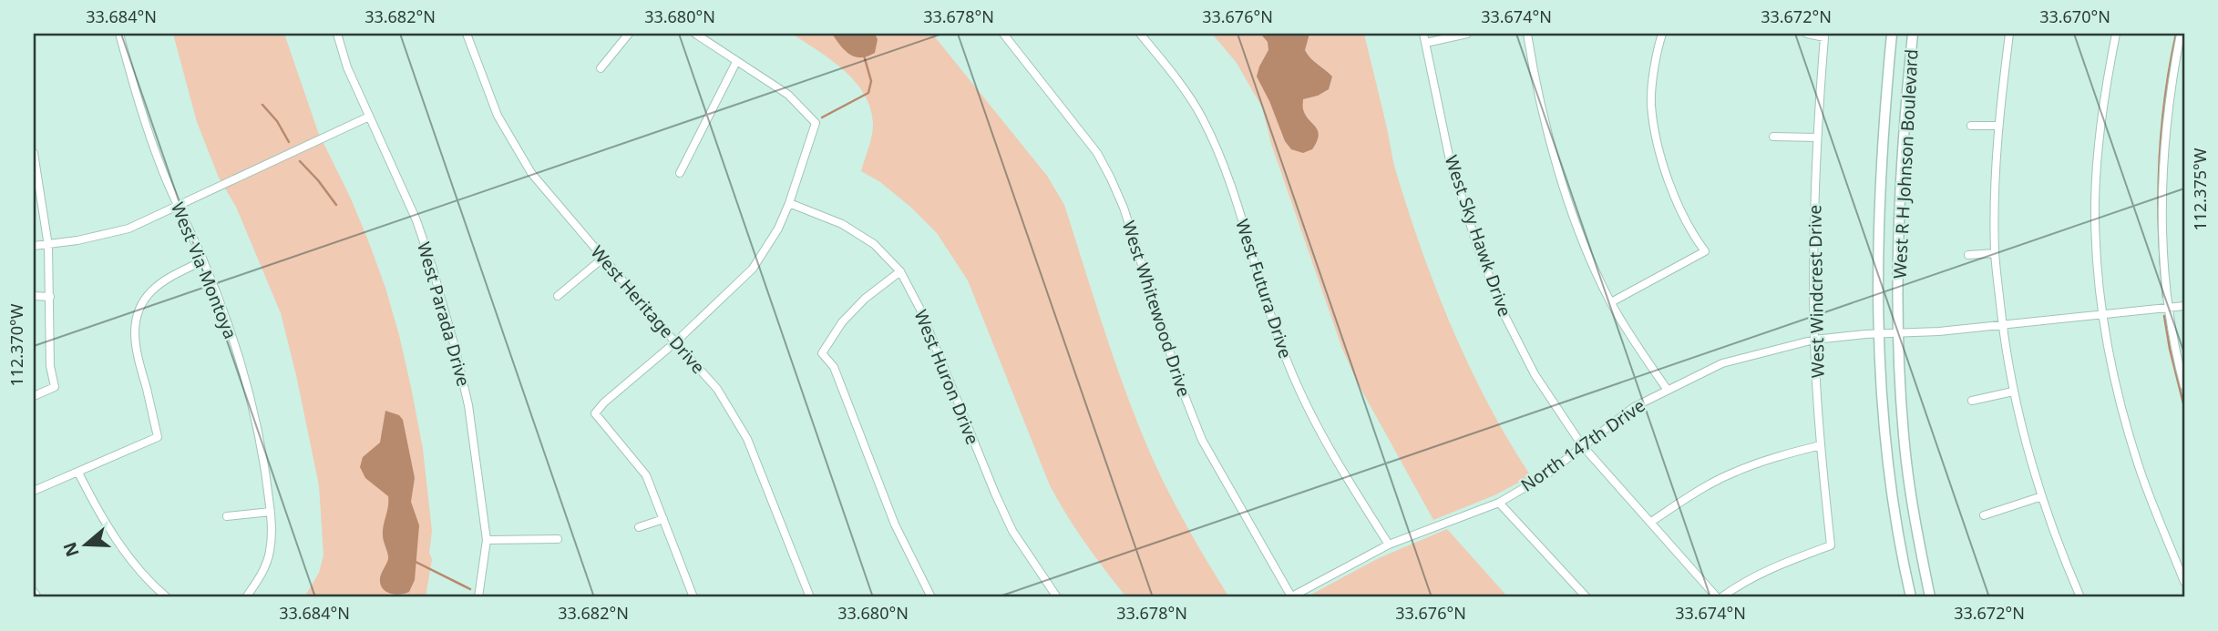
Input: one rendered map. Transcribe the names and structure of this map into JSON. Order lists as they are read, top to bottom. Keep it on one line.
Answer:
{"streets":{"main road":["West R H Johnson Boulevard"],"street":["West Sky Hawk Drive","West Via Montoya","West Futura Drive","West Windcrest Drive","West Whitewood Drive","West Heritage Drive","West Parada Drive","West Huron Drive","North 147th Drive"]},"crossings":[["West R H Johnson Boulevard","North 147th Drive"],["West Sky Hawk Drive","West Windcrest Drive"],["West Sky Hawk Drive","North 147th Drive"],["West Futura Drive","North 147th Drive"],["West Windcrest Drive","North 147th Drive"],["West Whitewood Drive","North 147th Drive"]],"north":"left","coordinates":["33.684°N","33.682°N","33.680°N","33.678°N","33.676°N","33.674°N","33.672°N","33.670°N","112.375°W","112.370°W"]}
